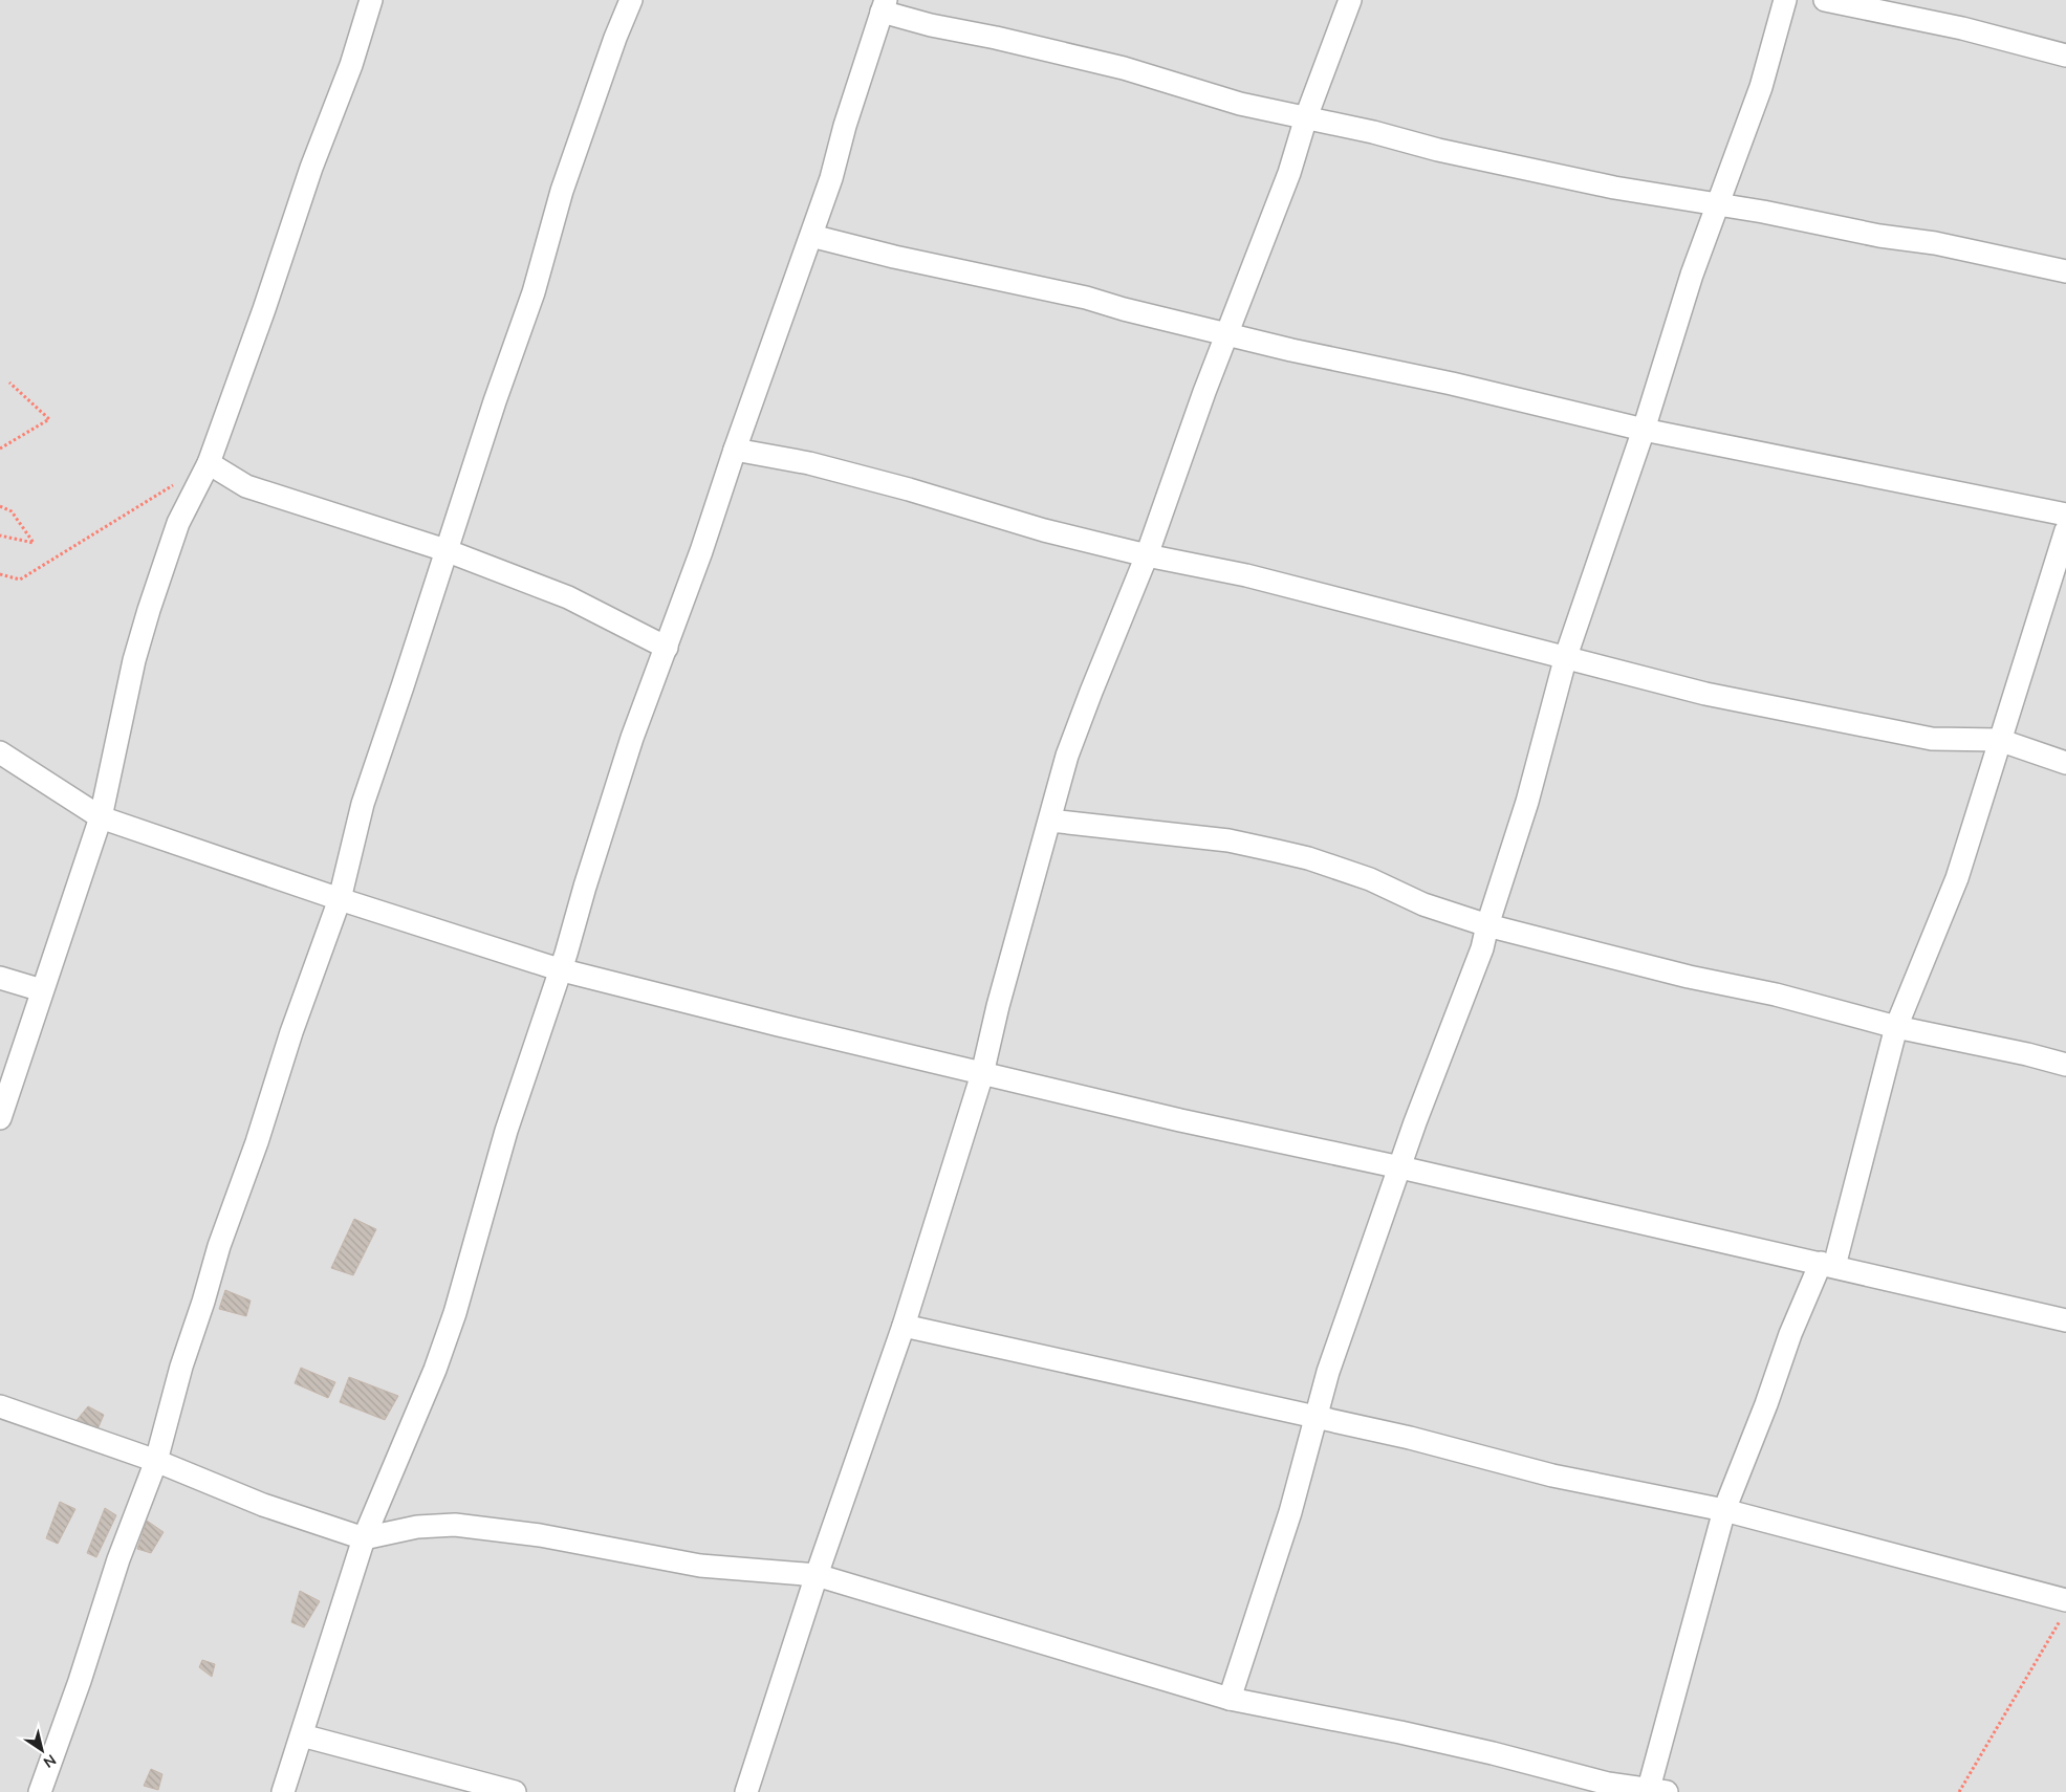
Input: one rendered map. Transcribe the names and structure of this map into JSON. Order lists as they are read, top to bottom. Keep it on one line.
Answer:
{"north":"bottom right"}
